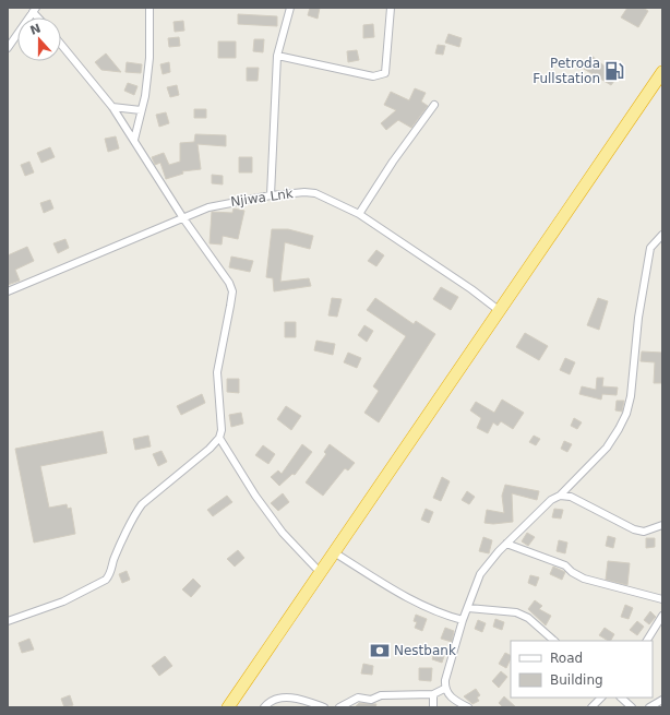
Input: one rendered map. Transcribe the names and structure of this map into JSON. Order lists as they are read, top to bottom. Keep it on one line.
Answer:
{"streets":{"street":["Njiwa Lnk"]},"places":{"fuel station":["Petroda Fullstation"],"bank":["Nestbank"]},"legend":["Road","Building"],"north":"top"}
